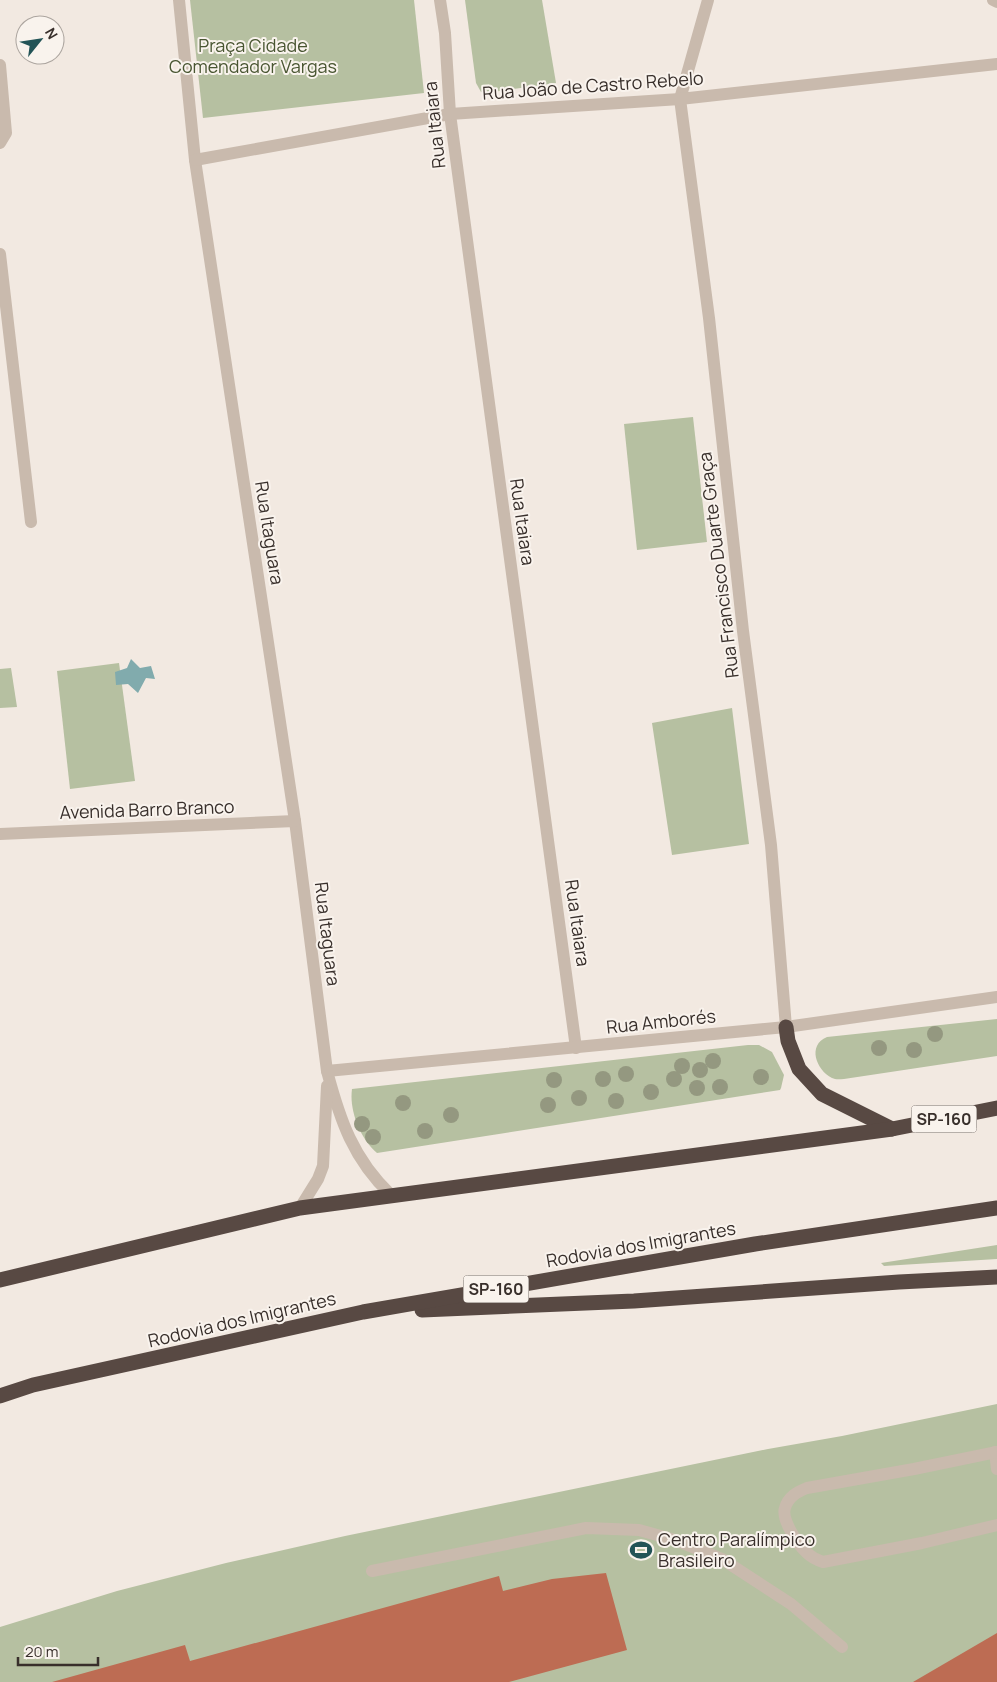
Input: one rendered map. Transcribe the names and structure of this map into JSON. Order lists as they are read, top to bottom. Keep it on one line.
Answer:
{"streets":{"highway":["SP-160","Rodovia dos Imigrantes"],"street":["Rua João de Castro Rebelo","Rua Itaiara","Rua Itaguara","Rua Francisco Duarte Graça","Avenida Barro Branco","Rua Amborés"]},"crossings":[["Rua João de Castro Rebelo","Rua Itaiara"],["Rua João de Castro Rebelo","Rua Itaguara"],["Rua João de Castro Rebelo","Rua Francisco Duarte Graça"],["Rua Itaiara","Rua Amborés"],["Rua Itaguara","Avenida Barro Branco"],["Rua Itaguara","Rua Amborés"],["Rua Itaguara","SP-160"],["Rua Francisco Duarte Graça","Rua Amborés"]],"parks":["Praça Cidade Comendador Vargas"],"places":{"sports":["Centro Paralímpico Brasileiro"]},"scale_bar":"20 m","north":"top right"}
